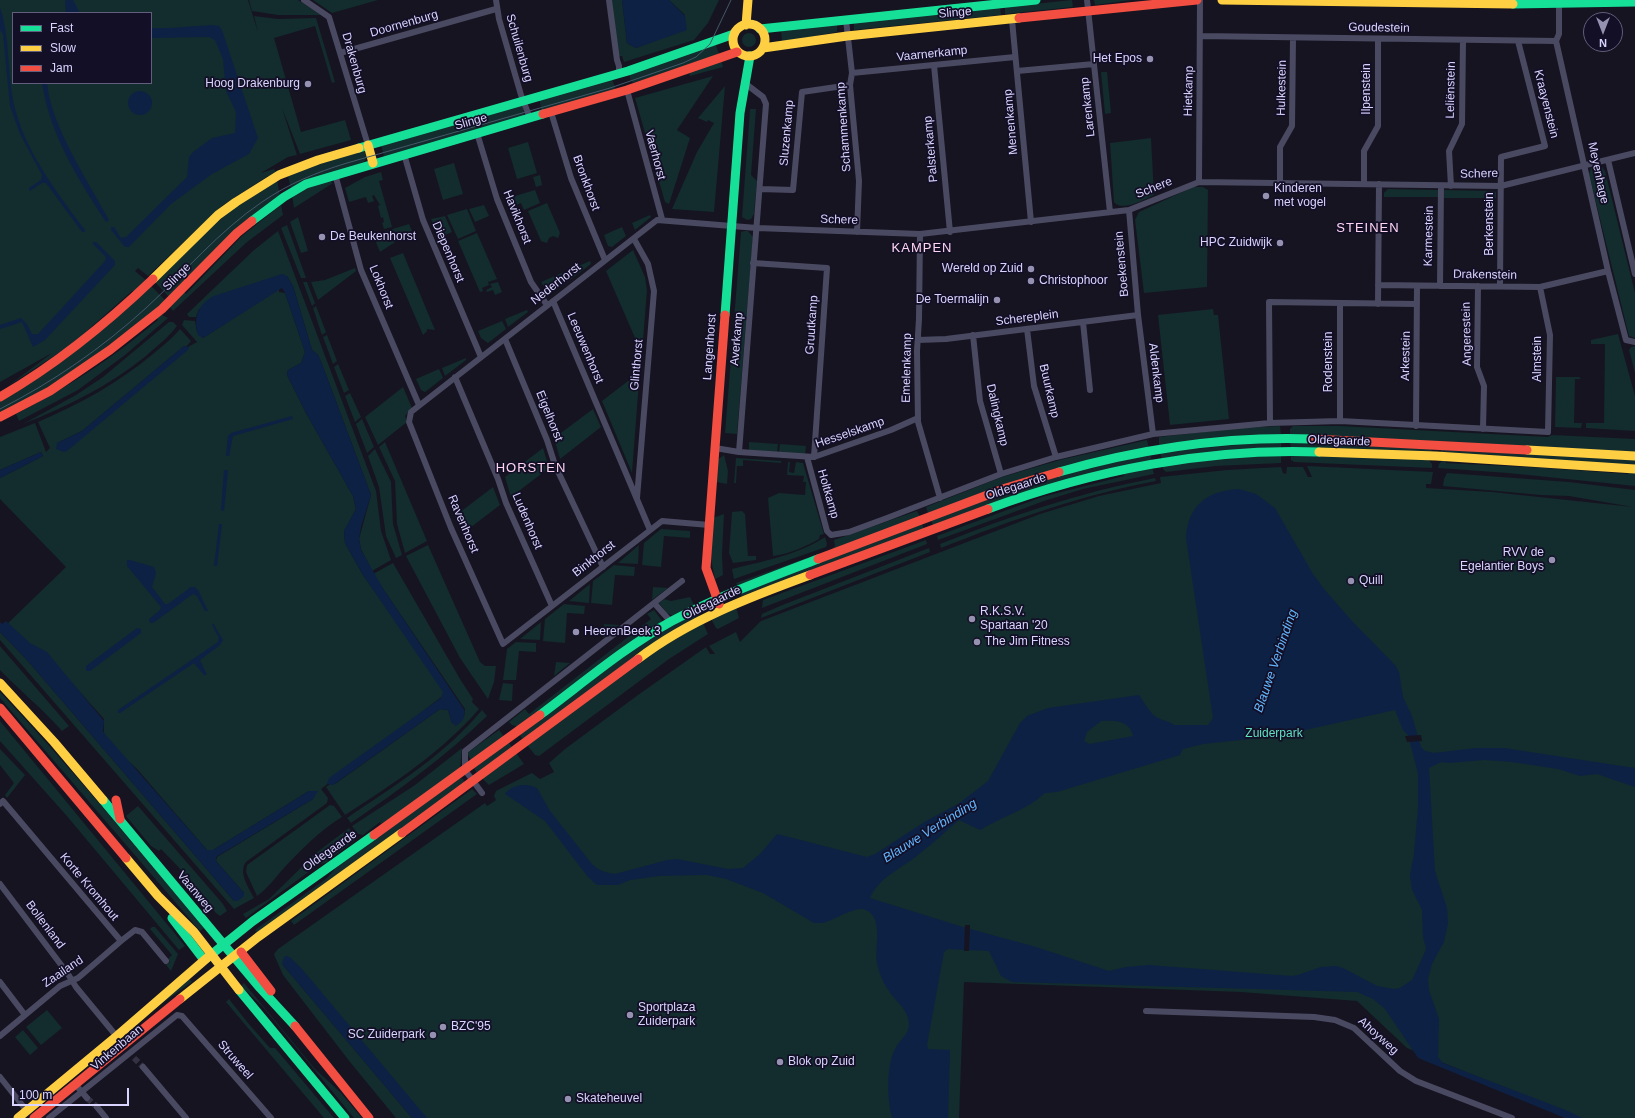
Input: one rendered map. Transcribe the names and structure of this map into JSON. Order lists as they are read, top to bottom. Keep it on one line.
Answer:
{"streets":{"main road":["Slinge","Langenhorst","Oldegaarde","Vaanweg","Vinkenbaan"],"street":["Doornenburg","Goudestein","Schuilenburg","Vaarnerkamp","Drakenburg","Hulkestein","Ilpenstein","Leliënstein","Hietkamp","Kraayenstein","Larenkamp","Menenkamp","Schammenkamp","Sluzenkamp","Palsterkamp","Vaerhorst","Meyenhage","Schere","Bronkhorst","Havikhorst","Berkenstein","Karmestein","Diepenhorst","Boekenstein","Drakenstein","Nederhorst","Lokhorst","Schereplein","Gruutkamp","Angerestein","Averkamp","Leeuwenhorst","Arkestein","Almstein","Rodenstein","Glinthorst","Emelenkamp","Aldenkamp","Buurkamp","Dalingkamp","Eigelhorst","Hesselskamp","Holtkamp","Ludenhorst","Ravenhorst","Binkhorst","Korte Kromhout","Bollenland","Zaailand","Ahoyweg","Struweel"]},"crossings":[["Slinge","Schuilenburg"],["Slinge","Drakenburg"],["Slinge","Hietkamp"],["Slinge","Larenkamp"],["Slinge","Menenkamp"],["Slinge","Schammenkamp"],["Slinge","Vaerhorst"],["Slinge","Bronkhorst"],["Slinge","Havikhorst"],["Slinge","Diepenhorst"],["Slinge","Lokhorst"],["Slinge","Langenhorst"],["Doornenburg","Schuilenburg"],["Doornenburg","Drakenburg"],["Goudestein","Hulkestein"],["Goudestein","Ilpenstein"],["Goudestein","Leliënstein"],["Goudestein","Hietkamp"],["Goudestein","Kraayenstein"],["Goudestein","Meyenhage"],["Vaarnerkamp","Menenkamp"],["Vaarnerkamp","Schammenkamp"],["Vaarnerkamp","Palsterkamp"],["Hulkestein","Schere"],["Ilpenstein","Schere"],["Leliënstein","Schere"],["Hietkamp","Schere"],["Kraayenstein","Schere"],["Kraayenstein","Berkenstein"],["Larenkamp","Schere"],["Menenkamp","Schere"],["Schammenkamp","Sluzenkamp"],["Schammenkamp","Schere"],["Palsterkamp","Schere"],["Vaerhorst","Nederhorst"],["Meyenhage","Schere"],["Meyenhage","Drakenstein"],["Schere","Berkenstein"],["Schere","Karmestein"],["Schere","Boekenstein"],["Schere","Averkamp"],["Schere","Langenhorst"],["Schere","Emelenkamp"],["Bronkhorst","Nederhorst"],["Havikhorst","Nederhorst"],["Berkenstein","Drakenstein"],["Karmestein","Drakenstein"],["Diepenhorst","Nederhorst"],["Boekenstein","Schereplein"],["Boekenstein","Aldenkamp"],["Drakenstein","Angerestein"],["Drakenstein","Arkestein"],["Drakenstein","Almstein"],["Nederhorst","Lokhorst"],["Nederhorst","Leeuwenhorst"],["Nederhorst","Glinthorst"],["Nederhorst","Eigelhorst"],["Nederhorst","Ludenhorst"],["Nederhorst","Ravenhorst"],["Schereplein","Emelenkamp"],["Schereplein","Aldenkamp"],["Schereplein","Buurkamp"],["Schereplein","Dalingkamp"],["Gruutkamp","Averkamp"],["Gruutkamp","Hesselskamp"],["Angerestein","Oldegaarde"],["Averkamp","Hesselskamp"],["Langenhorst","Hesselskamp"],["Langenhorst","Oldegaarde"],["Langenhorst","Binkhorst"],["Leeuwenhorst","Glinthorst"],["Arkestein","Oldegaarde"],["Almstein","Oldegaarde"],["Rodenstein","Oldegaarde"],["Glinthorst","Binkhorst"],["Emelenkamp","Hesselskamp"],["Emelenkamp","Oldegaarde"],["Aldenkamp","Oldegaarde"],["Buurkamp","Oldegaarde"],["Dalingkamp","Oldegaarde"],["Eigelhorst","Binkhorst"],["Hesselskamp","Holtkamp"],["Oldegaarde","Holtkamp"],["Oldegaarde","Vaanweg"],["Oldegaarde","Vinkenbaan"],["Ludenhorst","Binkhorst"],["Ravenhorst","Binkhorst"],["Korte Kromhout","Zaailand"],["Bollenland","Zaailand"],["Bollenland","Vinkenbaan"],["Vinkenbaan","Struweel"]],"districts":["STEINEN","KAMPEN","HORSTEN"],"water":["Blauwe Verbinding"],"parks":["Zuiderpark"],"places":["Het Epos","Hoog Drakenburg","Kinderen met vogel","De Beukenhorst","HPC Zuidwijk","Wereld op Zuid","Christophoor","De Toermalijn","RVV de Egelantier Boys","Quill","R.K.S.V. Spartaan '20","HeerenBeek 3","The Jim Fitness","Sportplaza Zuiderpark","BZC'95","SC Zuiderpark","Blok op Zuid","Skateheuvel"],"legend":["Fast","Slow","Jam"],"scale_bar":"100 m","north":"bottom"}
